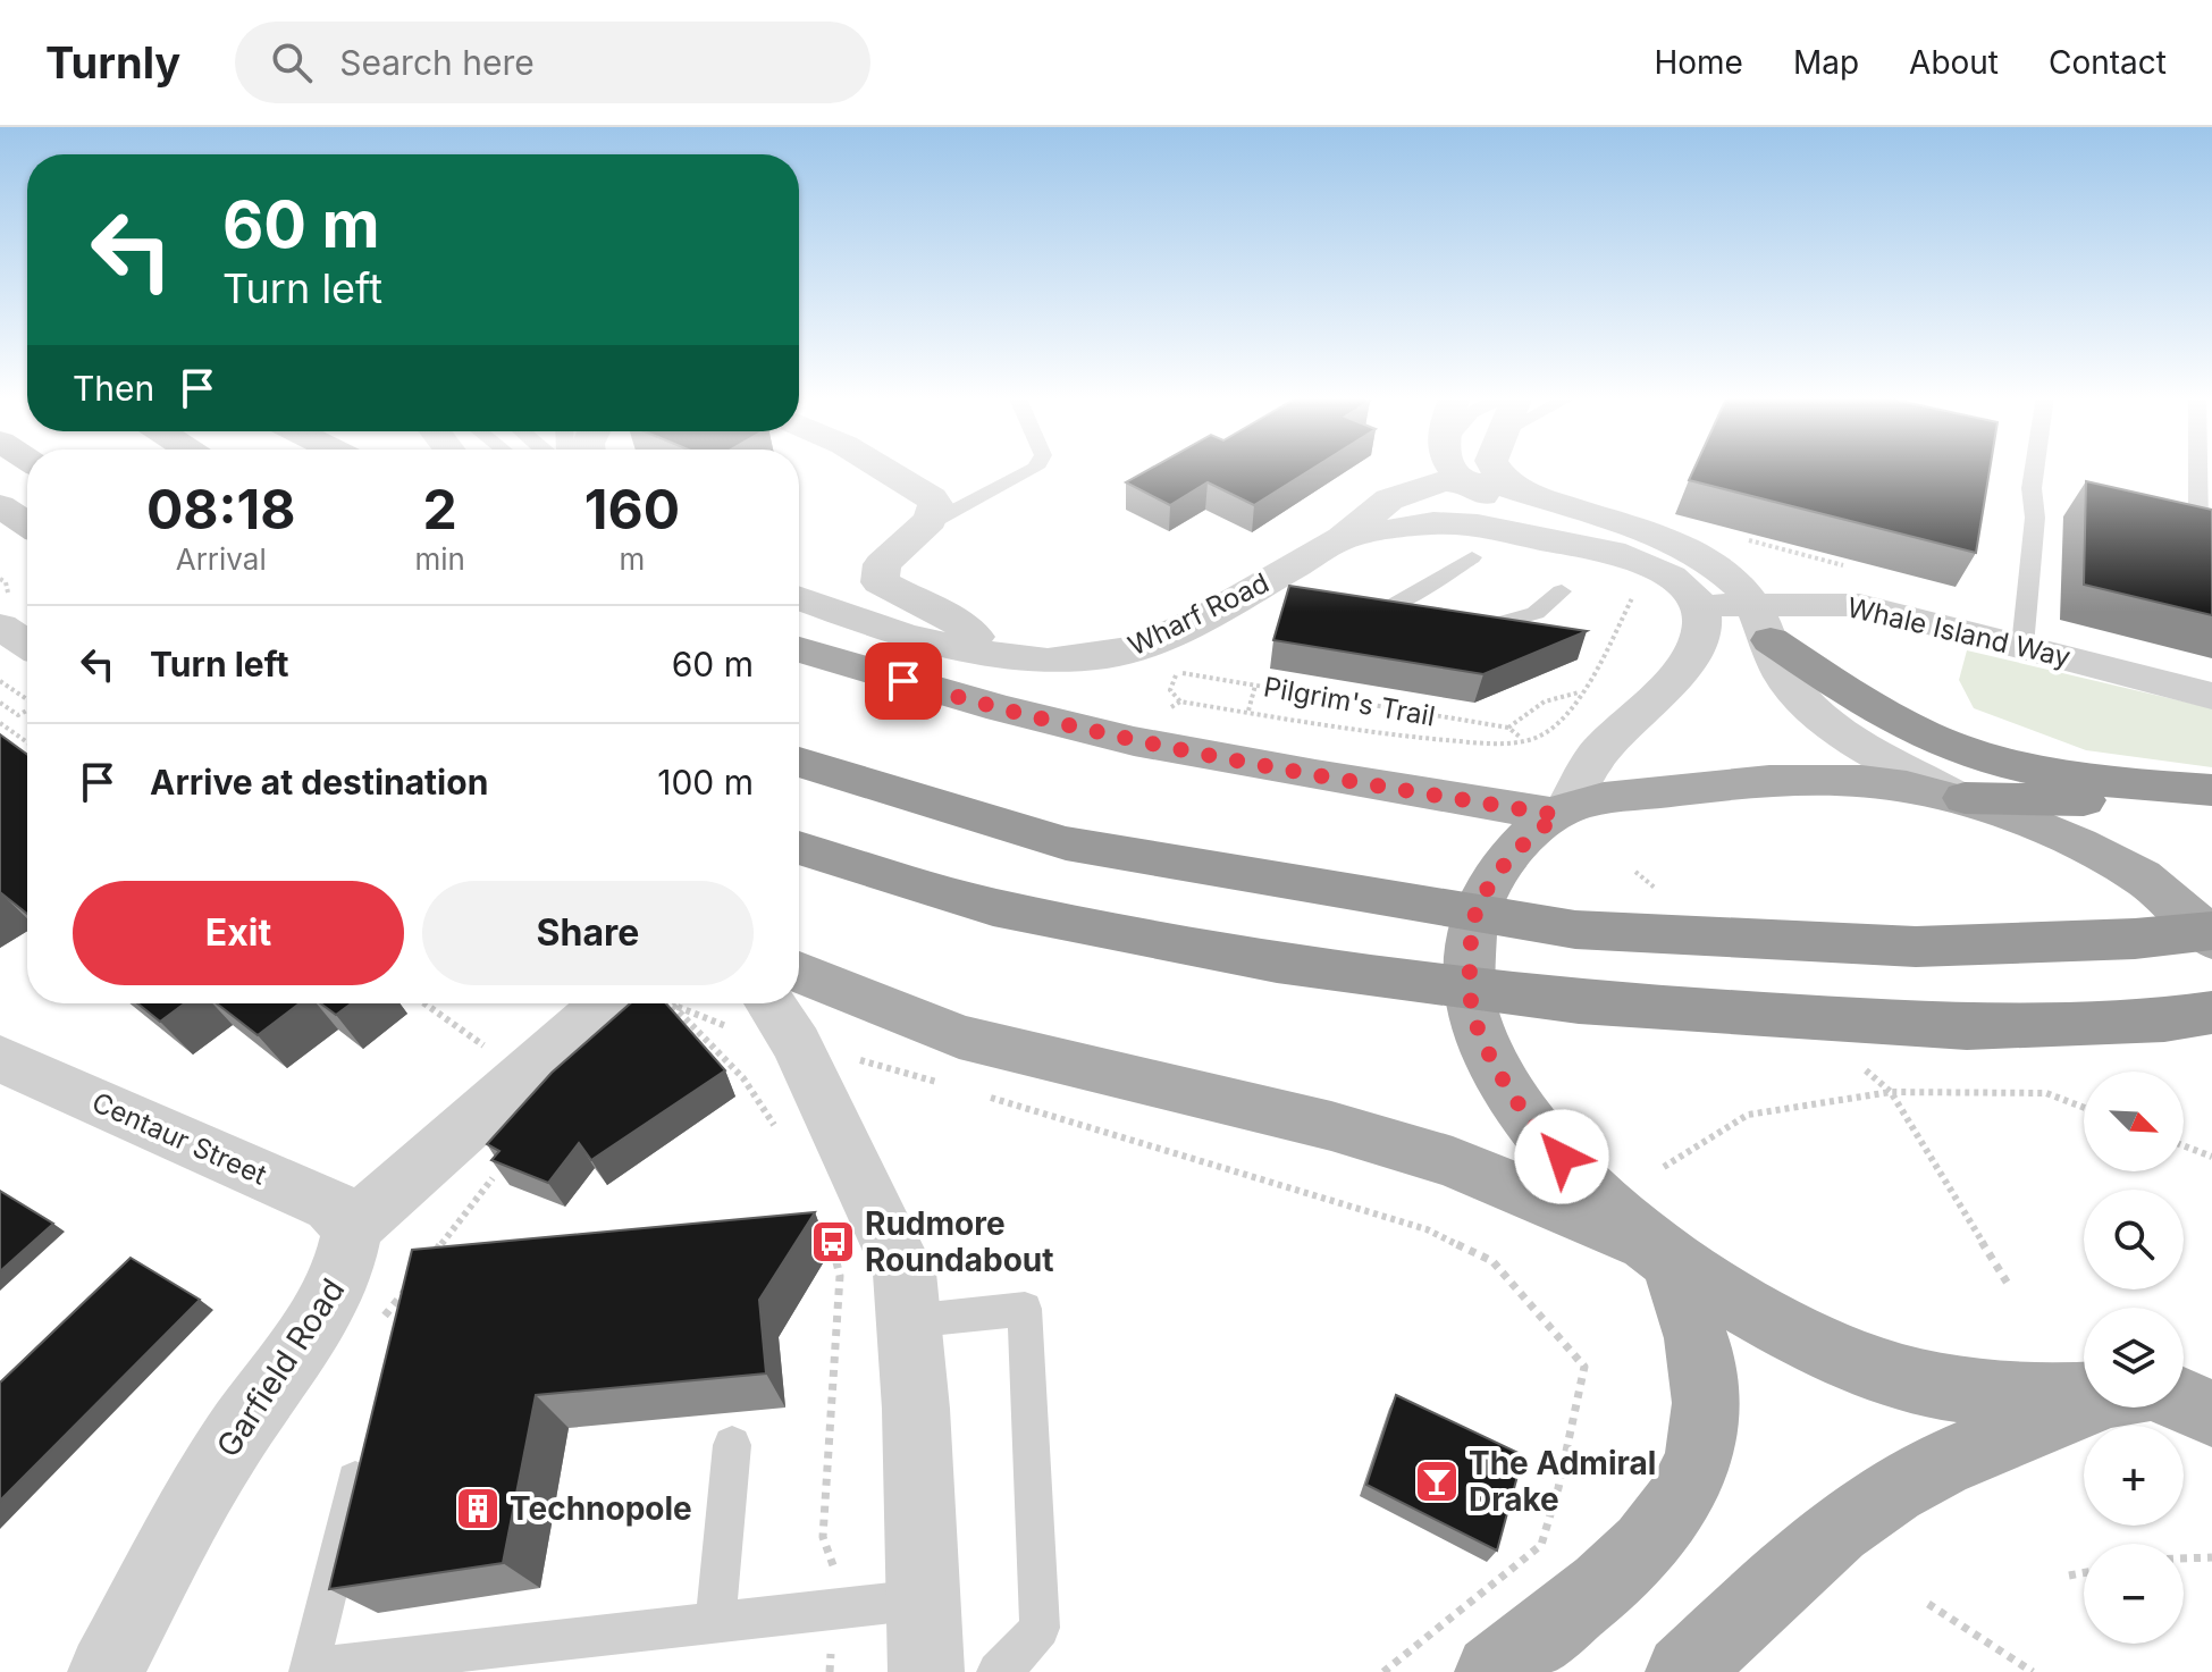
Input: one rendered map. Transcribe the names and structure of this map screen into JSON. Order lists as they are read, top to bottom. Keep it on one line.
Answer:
{"streets":{"street":["Wharf Road","Whale Island Way","Centaur Street","Garfield Road"],"path":["Pilgrim's Trail"]},"crossings":[["Wharf Road","Whale Island Way"],["Centaur Street","Garfield Road"]],"places":{"bus stop":["Rudmore Roundabout"],"bar":["The Admiral Drake"],"building":["Technopole"]},"north":"bottom right","page":{"header":"Turnly","search":"Search here","nav":["Home","Map","About","Contact"],"turn":["60 m","Turn left"],"then":"Then","eta":["08:18","Arrival","2","min","160","m"],"list":[{"name":"Turn left","value":"60 m"},{"name":"Arrive at destination","value":"100 m"}],"buttons":["Exit","Share"],"map_buttons":["+","−"]}}
